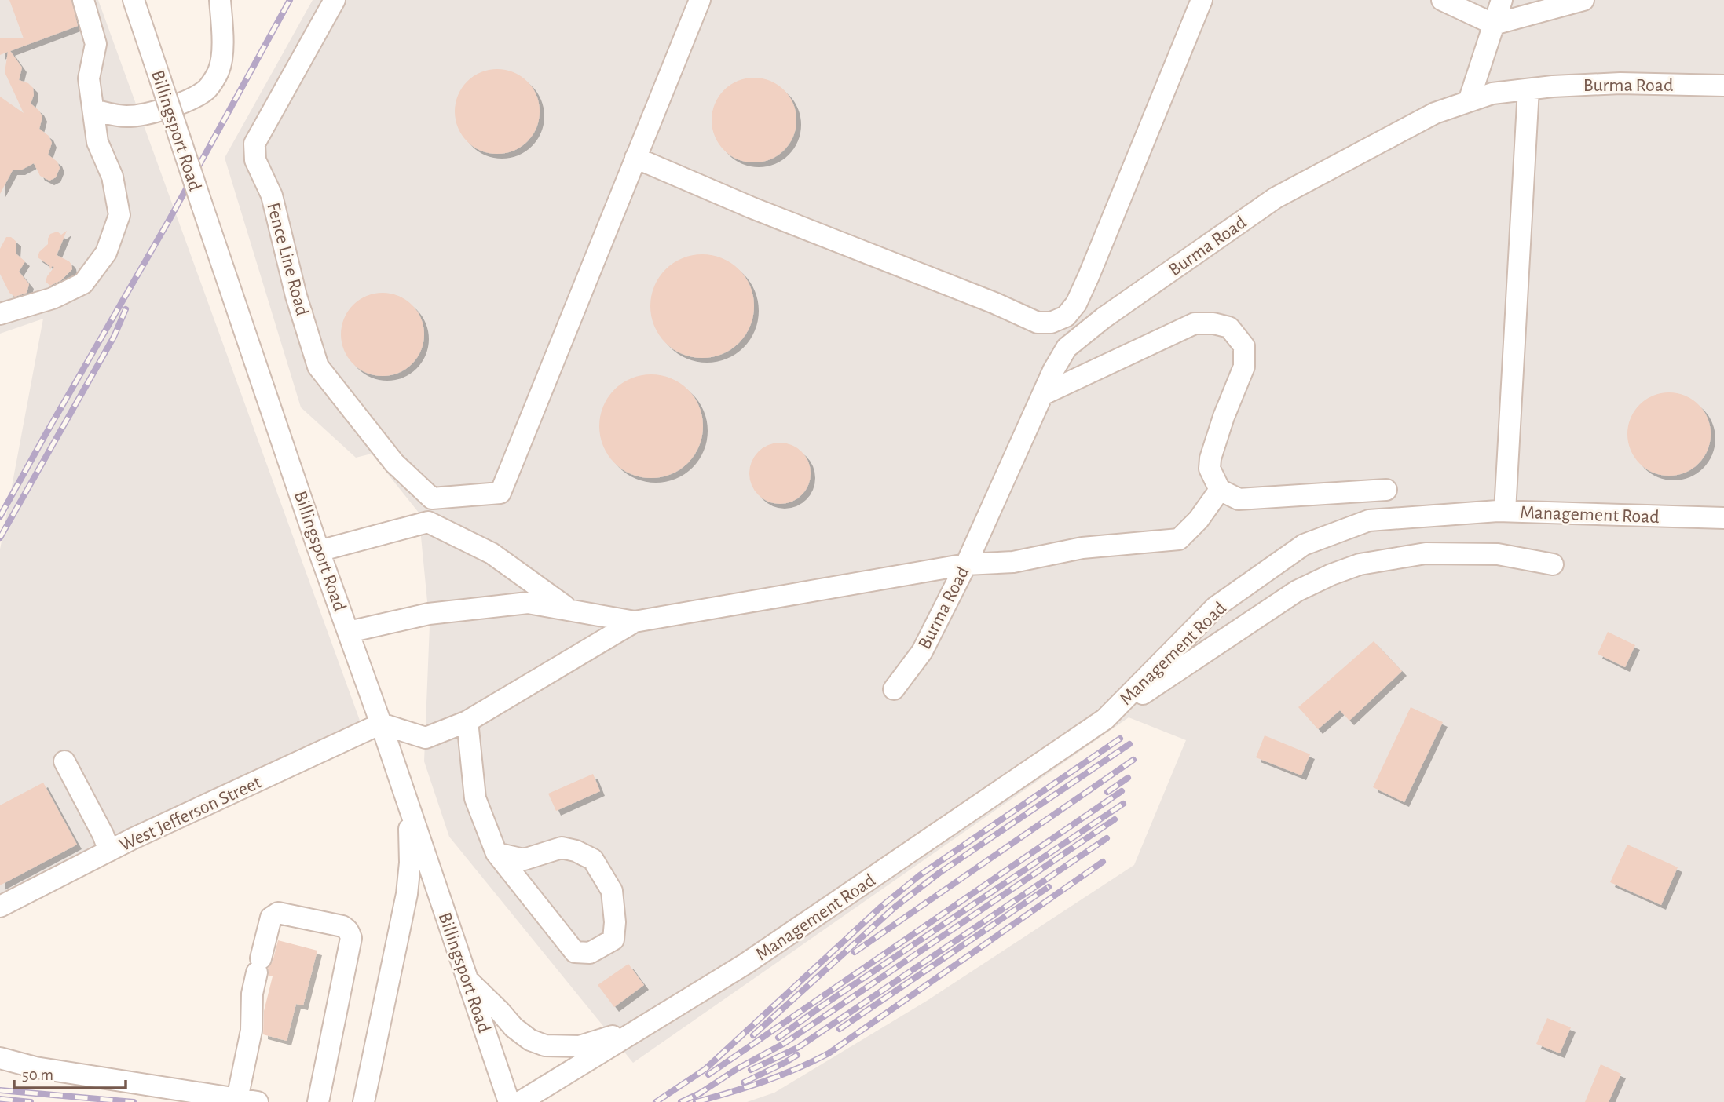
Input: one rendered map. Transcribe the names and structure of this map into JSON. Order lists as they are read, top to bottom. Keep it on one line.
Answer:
{"streets":{"street":["Burma Road","Billingsport Road","Fence Line Road","Management Road","West Jefferson Street"]},"crossings":[["Billingsport Road","West Jefferson Street"]],"scale_bar":"50 m"}
